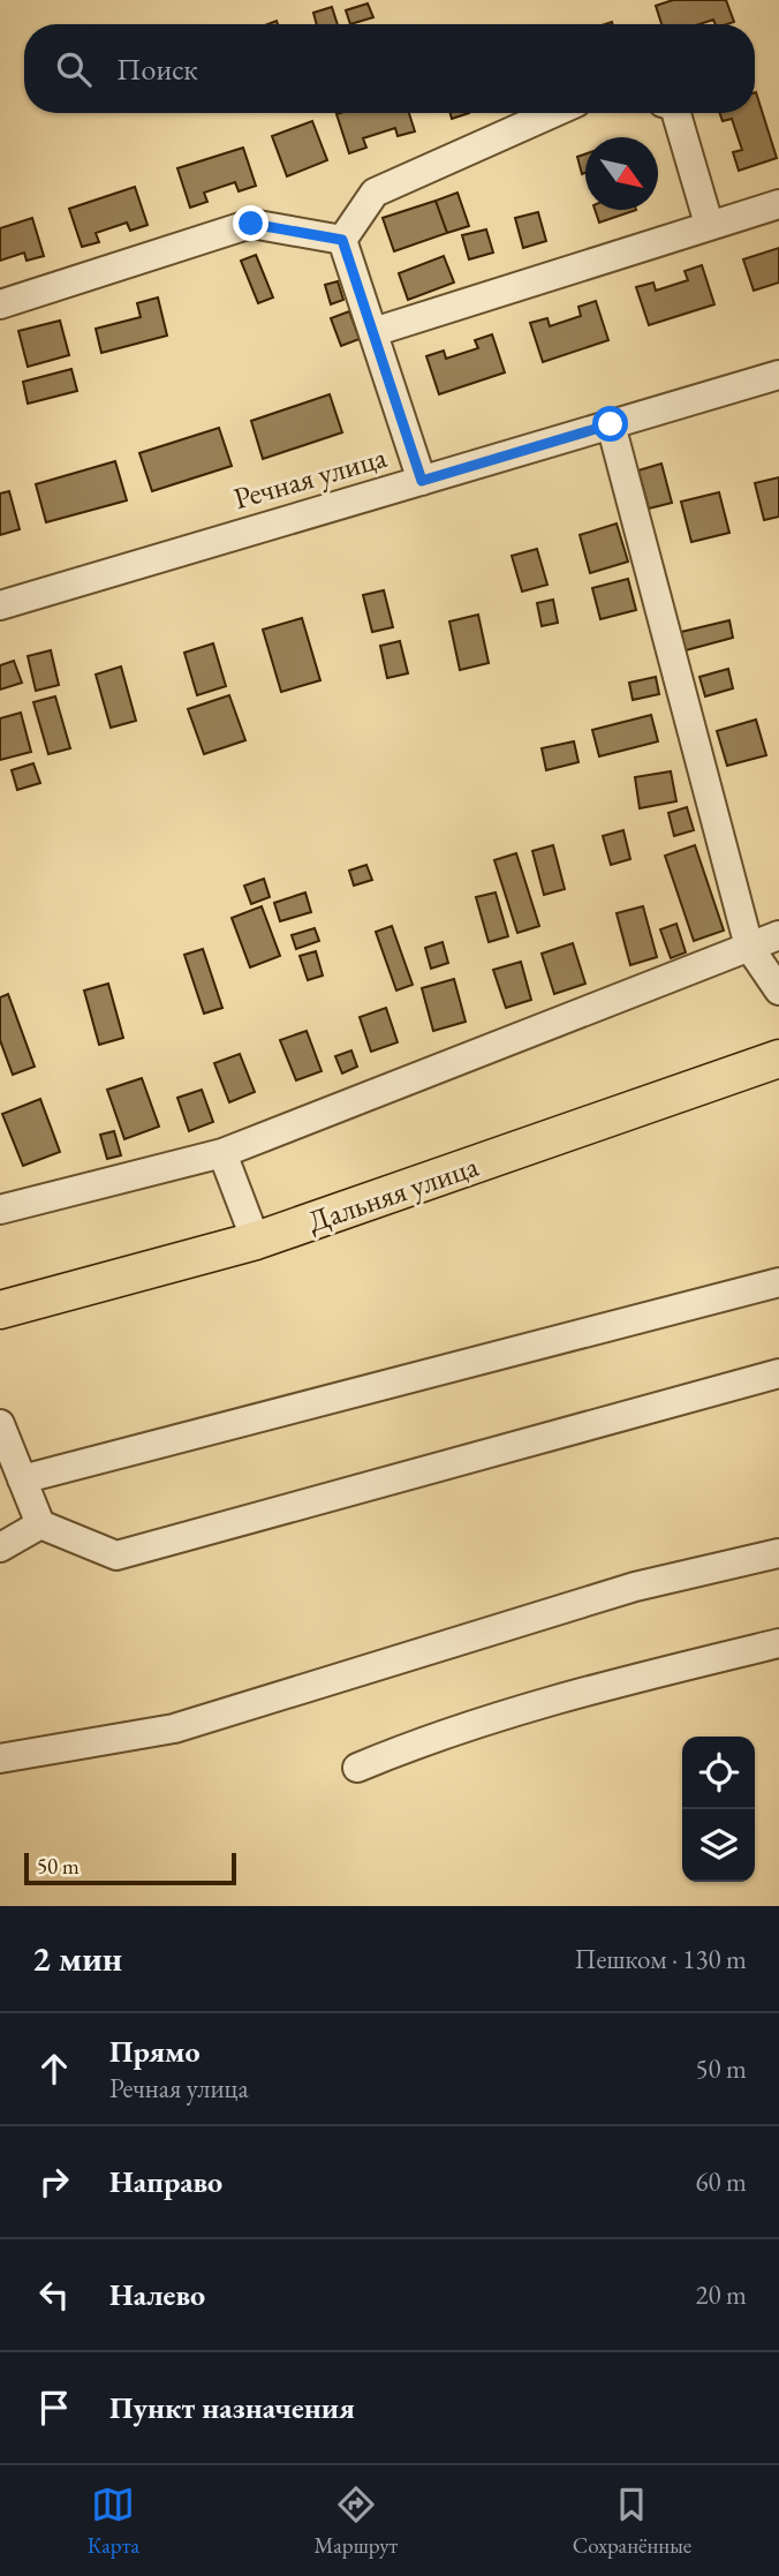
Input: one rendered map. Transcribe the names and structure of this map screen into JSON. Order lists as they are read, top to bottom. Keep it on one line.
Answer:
{"streets":{"main road":["Дальняя улица"],"street":["Речная улица"]},"scale_bar":"50 m","north":"bottom right","page":{"search":"Поиск","scale":"50 m","heading":["2 мин","Пешком · 130 m"],"list":[["Прямо","Речная улица","50 m"],["Направо","60 m"],["Налево","20 m"],"Пункт назначения"],"nav":["Карта","Маршрут","Сохранённые"]}}
